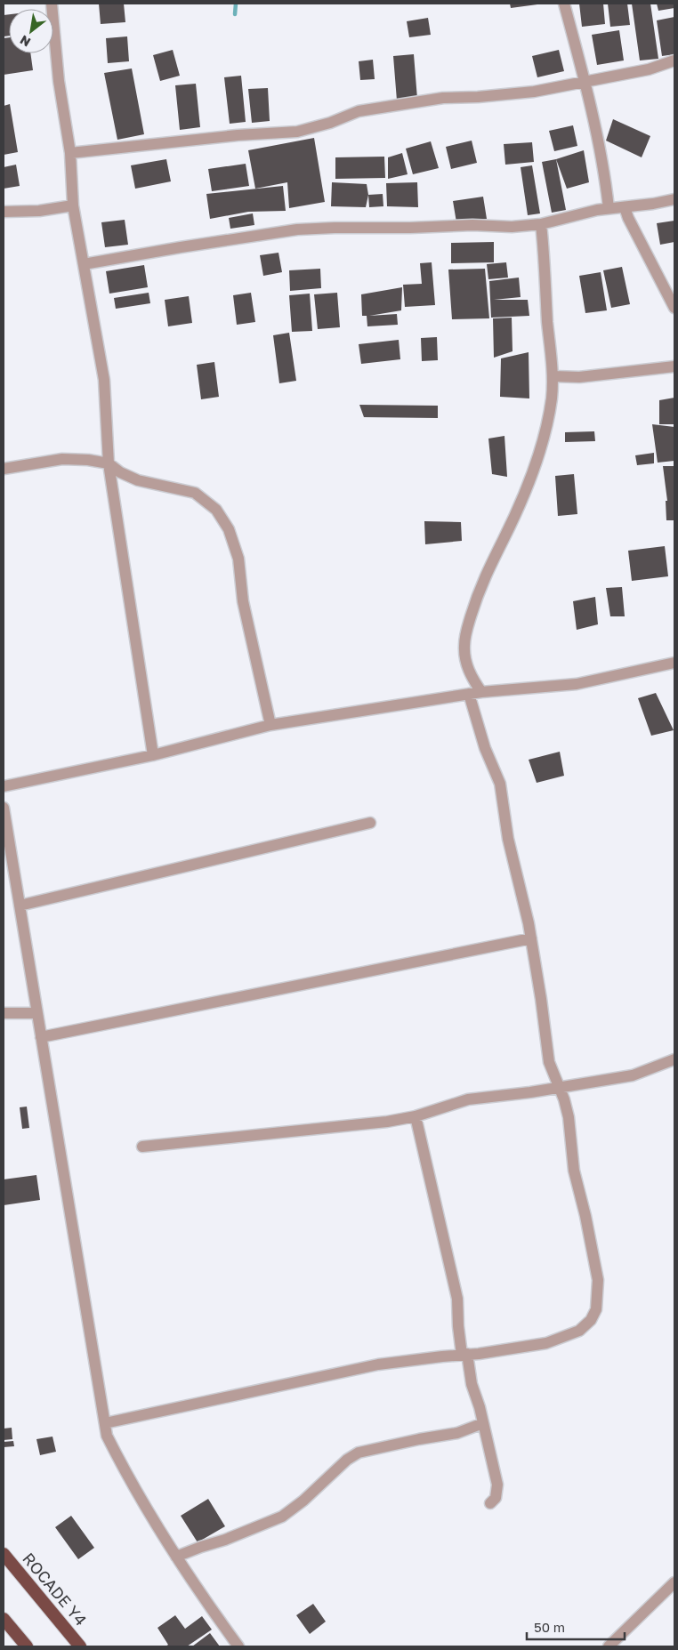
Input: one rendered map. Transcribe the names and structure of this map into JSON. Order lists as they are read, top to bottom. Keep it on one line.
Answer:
{"streets":{"highway":["ROCADE Y4"]},"scale_bar":"50 m","north":"bottom left"}
